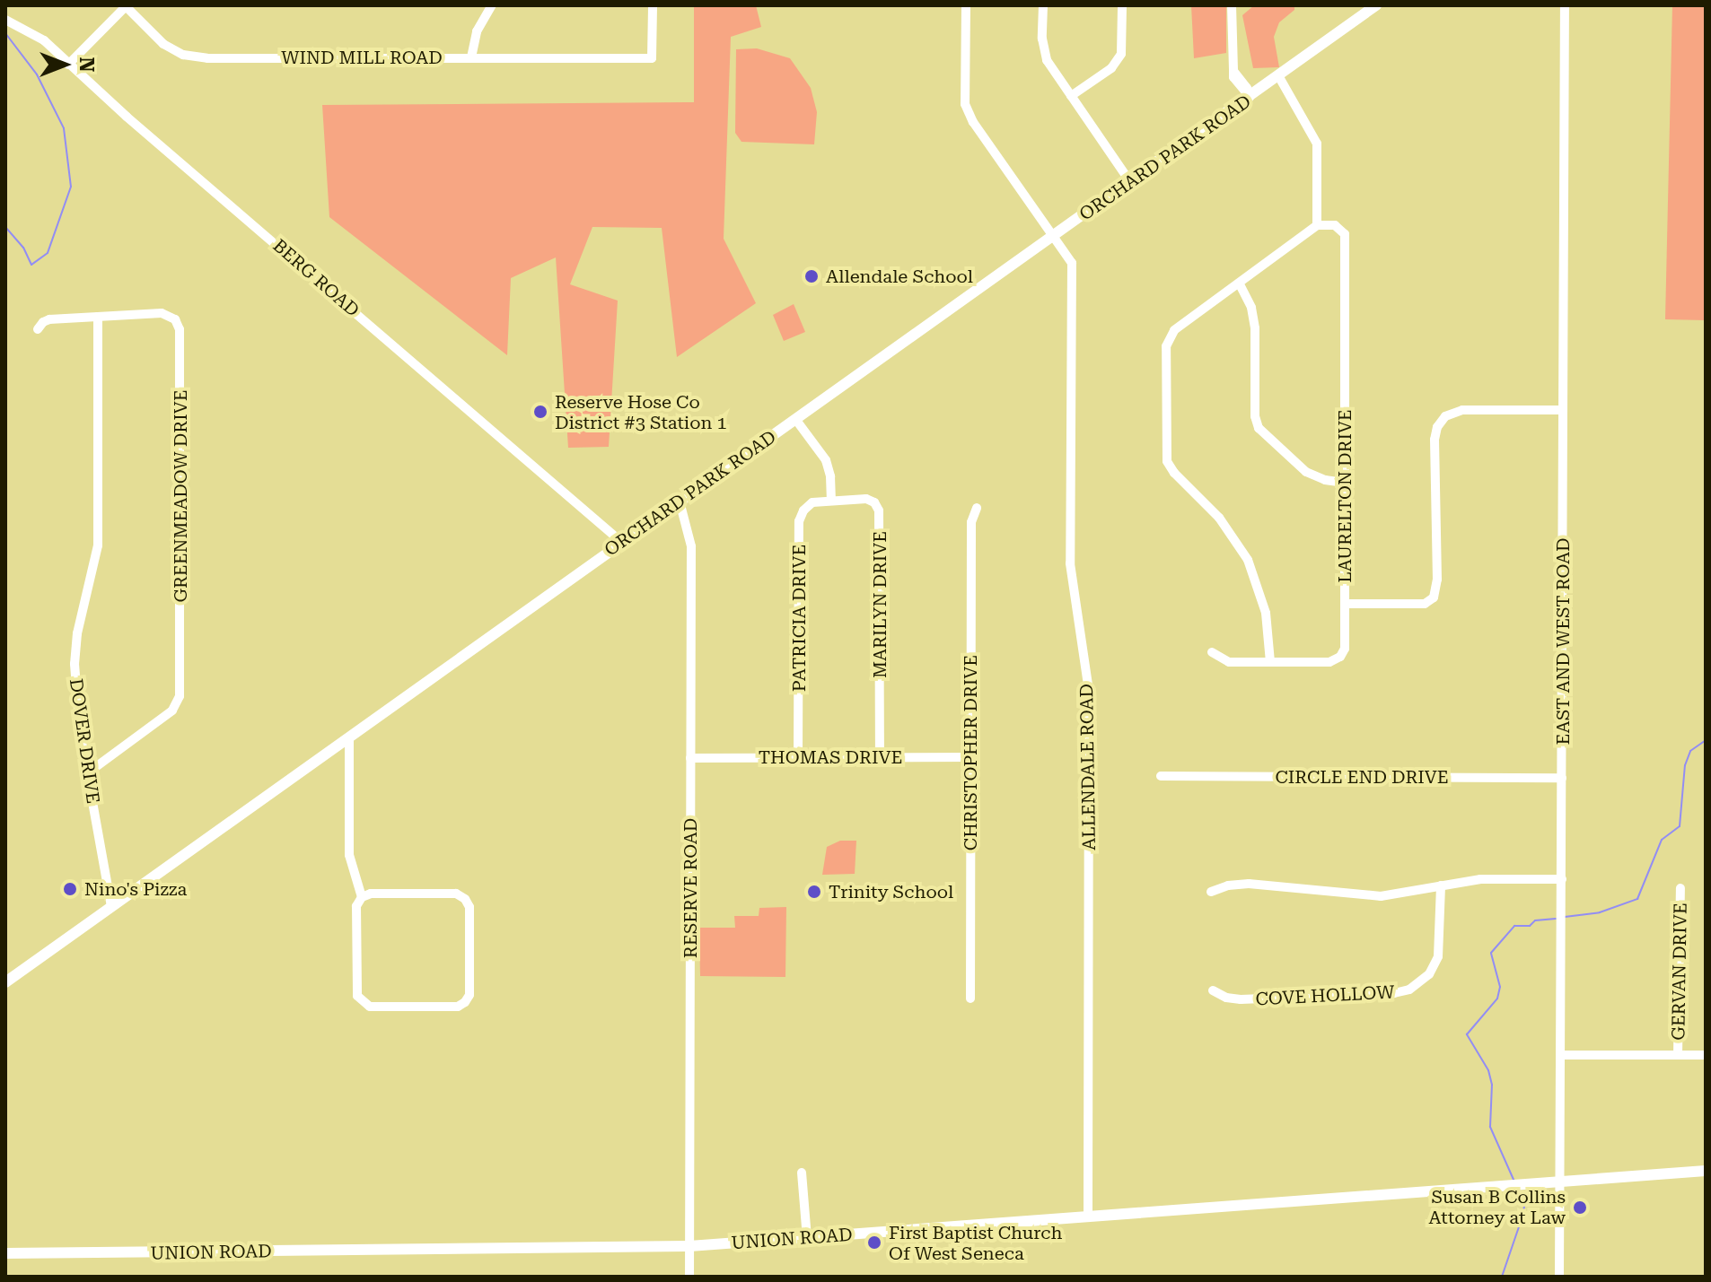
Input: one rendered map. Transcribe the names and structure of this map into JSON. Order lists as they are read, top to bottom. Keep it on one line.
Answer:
{"streets":{"main road":["ORCHARD PARK ROAD","UNION ROAD"],"street":["WIND MILL ROAD","BERG ROAD","GREENMEADOW DRIVE","LAURELTON DRIVE","MARILYN DRIVE","PATRICIA DRIVE","EAST AND WEST ROAD","DOVER DRIVE","CHRISTOPHER DRIVE","THOMAS DRIVE","ALLENDALE ROAD","CIRCLE END DRIVE","RESERVE ROAD","GERVAN DRIVE","COVE HOLLOW"]},"crossings":[["ORCHARD PARK ROAD","BERG ROAD"],["ORCHARD PARK ROAD","DOVER DRIVE"],["ORCHARD PARK ROAD","ALLENDALE ROAD"],["ORCHARD PARK ROAD","RESERVE ROAD"],["GREENMEADOW DRIVE","DOVER DRIVE"],["MARILYN DRIVE","PATRICIA DRIVE"],["MARILYN DRIVE","THOMAS DRIVE"],["PATRICIA DRIVE","THOMAS DRIVE"],["EAST AND WEST ROAD","CIRCLE END DRIVE"],["EAST AND WEST ROAD","UNION ROAD"],["CHRISTOPHER DRIVE","THOMAS DRIVE"],["THOMAS DRIVE","RESERVE ROAD"],["ALLENDALE ROAD","UNION ROAD"],["RESERVE ROAD","UNION ROAD"]],"places":["Allendale School","Reserve Hose Co District #3 Station 1","Nino's Pizza","Trinity School","Susan B Collins Attorney at Law","First Baptist Church Of West Seneca"],"north":"right"}
